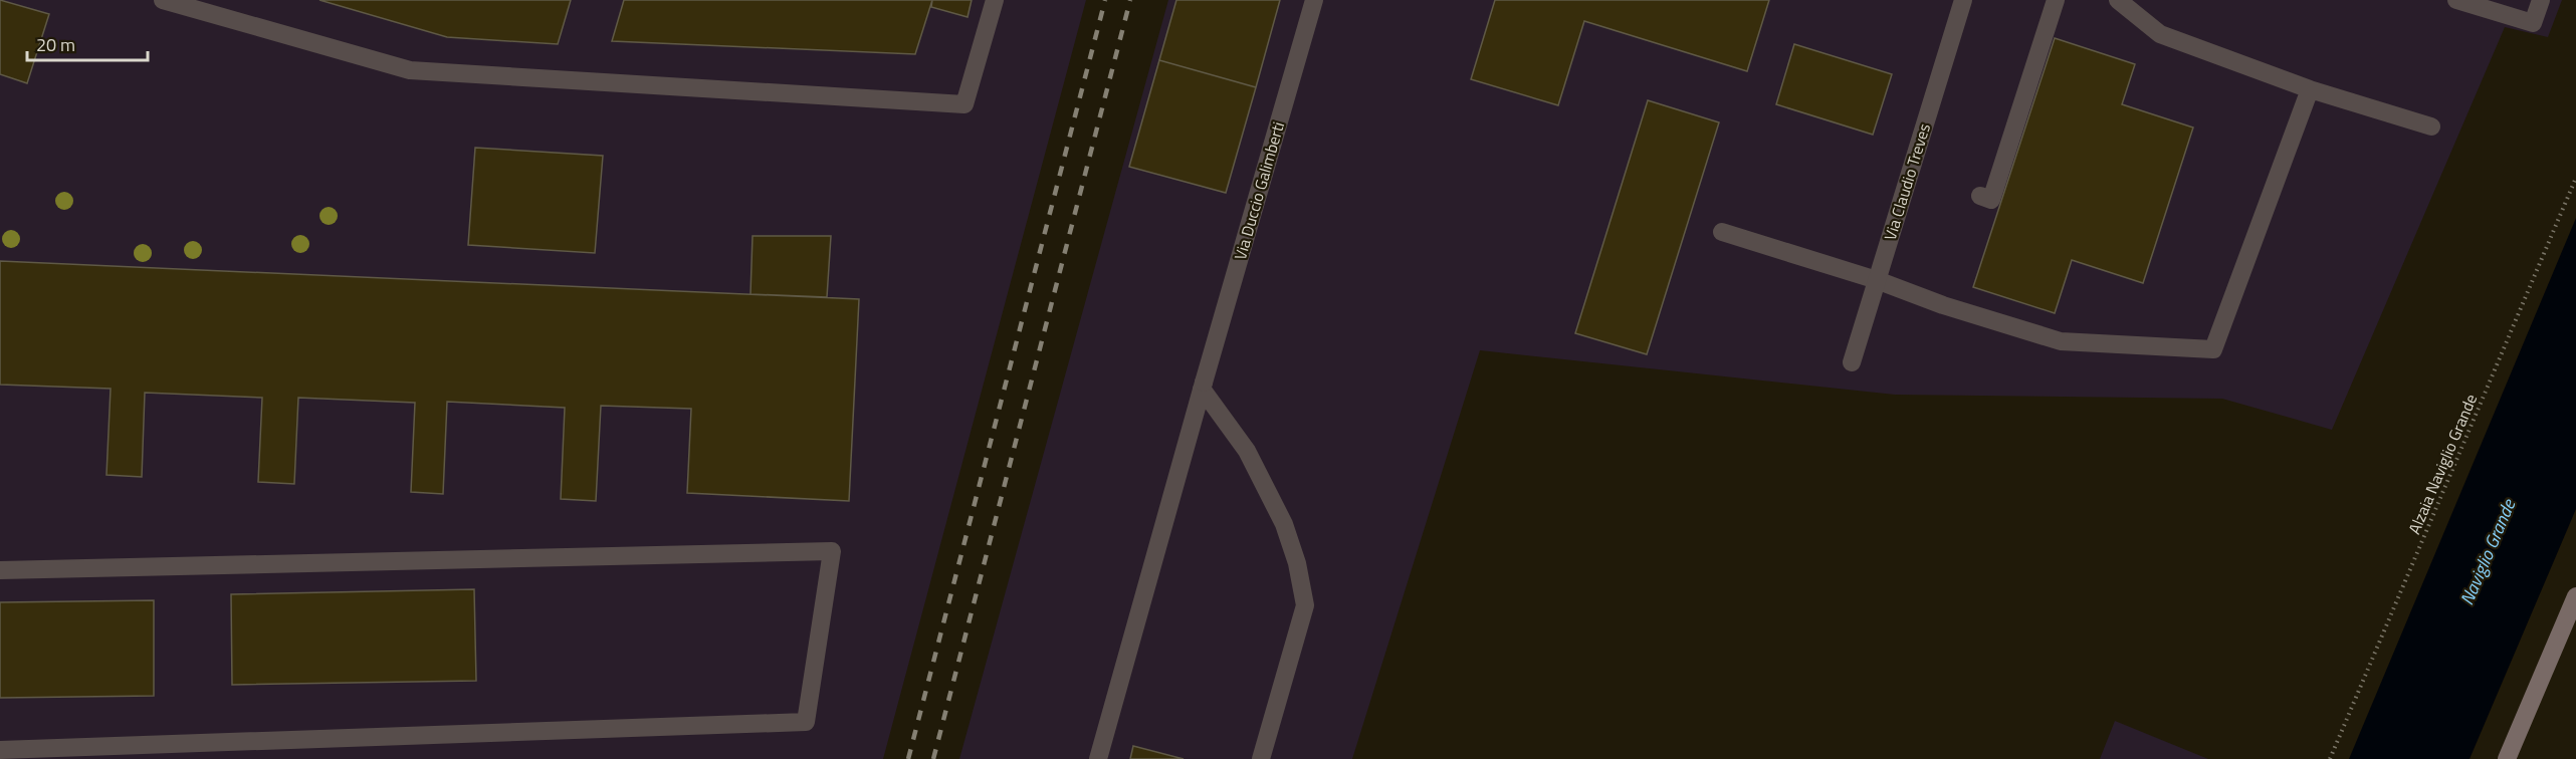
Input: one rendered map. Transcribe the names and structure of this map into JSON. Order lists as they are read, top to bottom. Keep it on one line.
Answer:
{"streets":{"street":["Via Claudio Treves","Via Duccio Galimberti"],"path":["Alzaia Naviglio Grande"]},"water":["Naviglio Grande"],"scale_bar":"20 m"}
